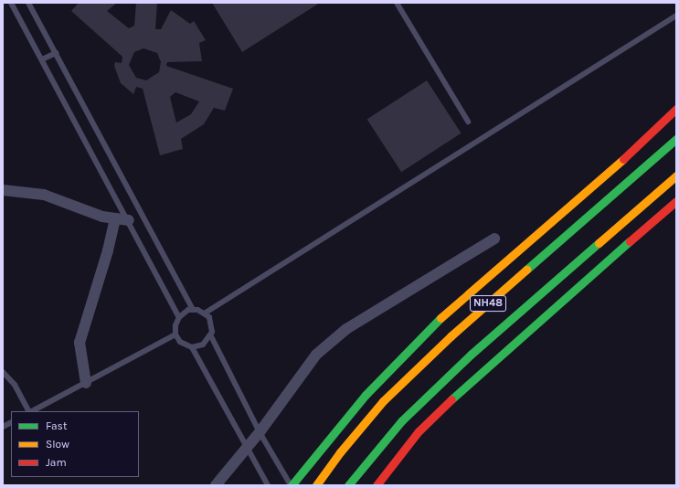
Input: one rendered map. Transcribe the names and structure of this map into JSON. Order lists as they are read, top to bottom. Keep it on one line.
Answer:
{"streets":{"main road":["NH48"]},"legend":["Fast","Slow","Jam"]}
